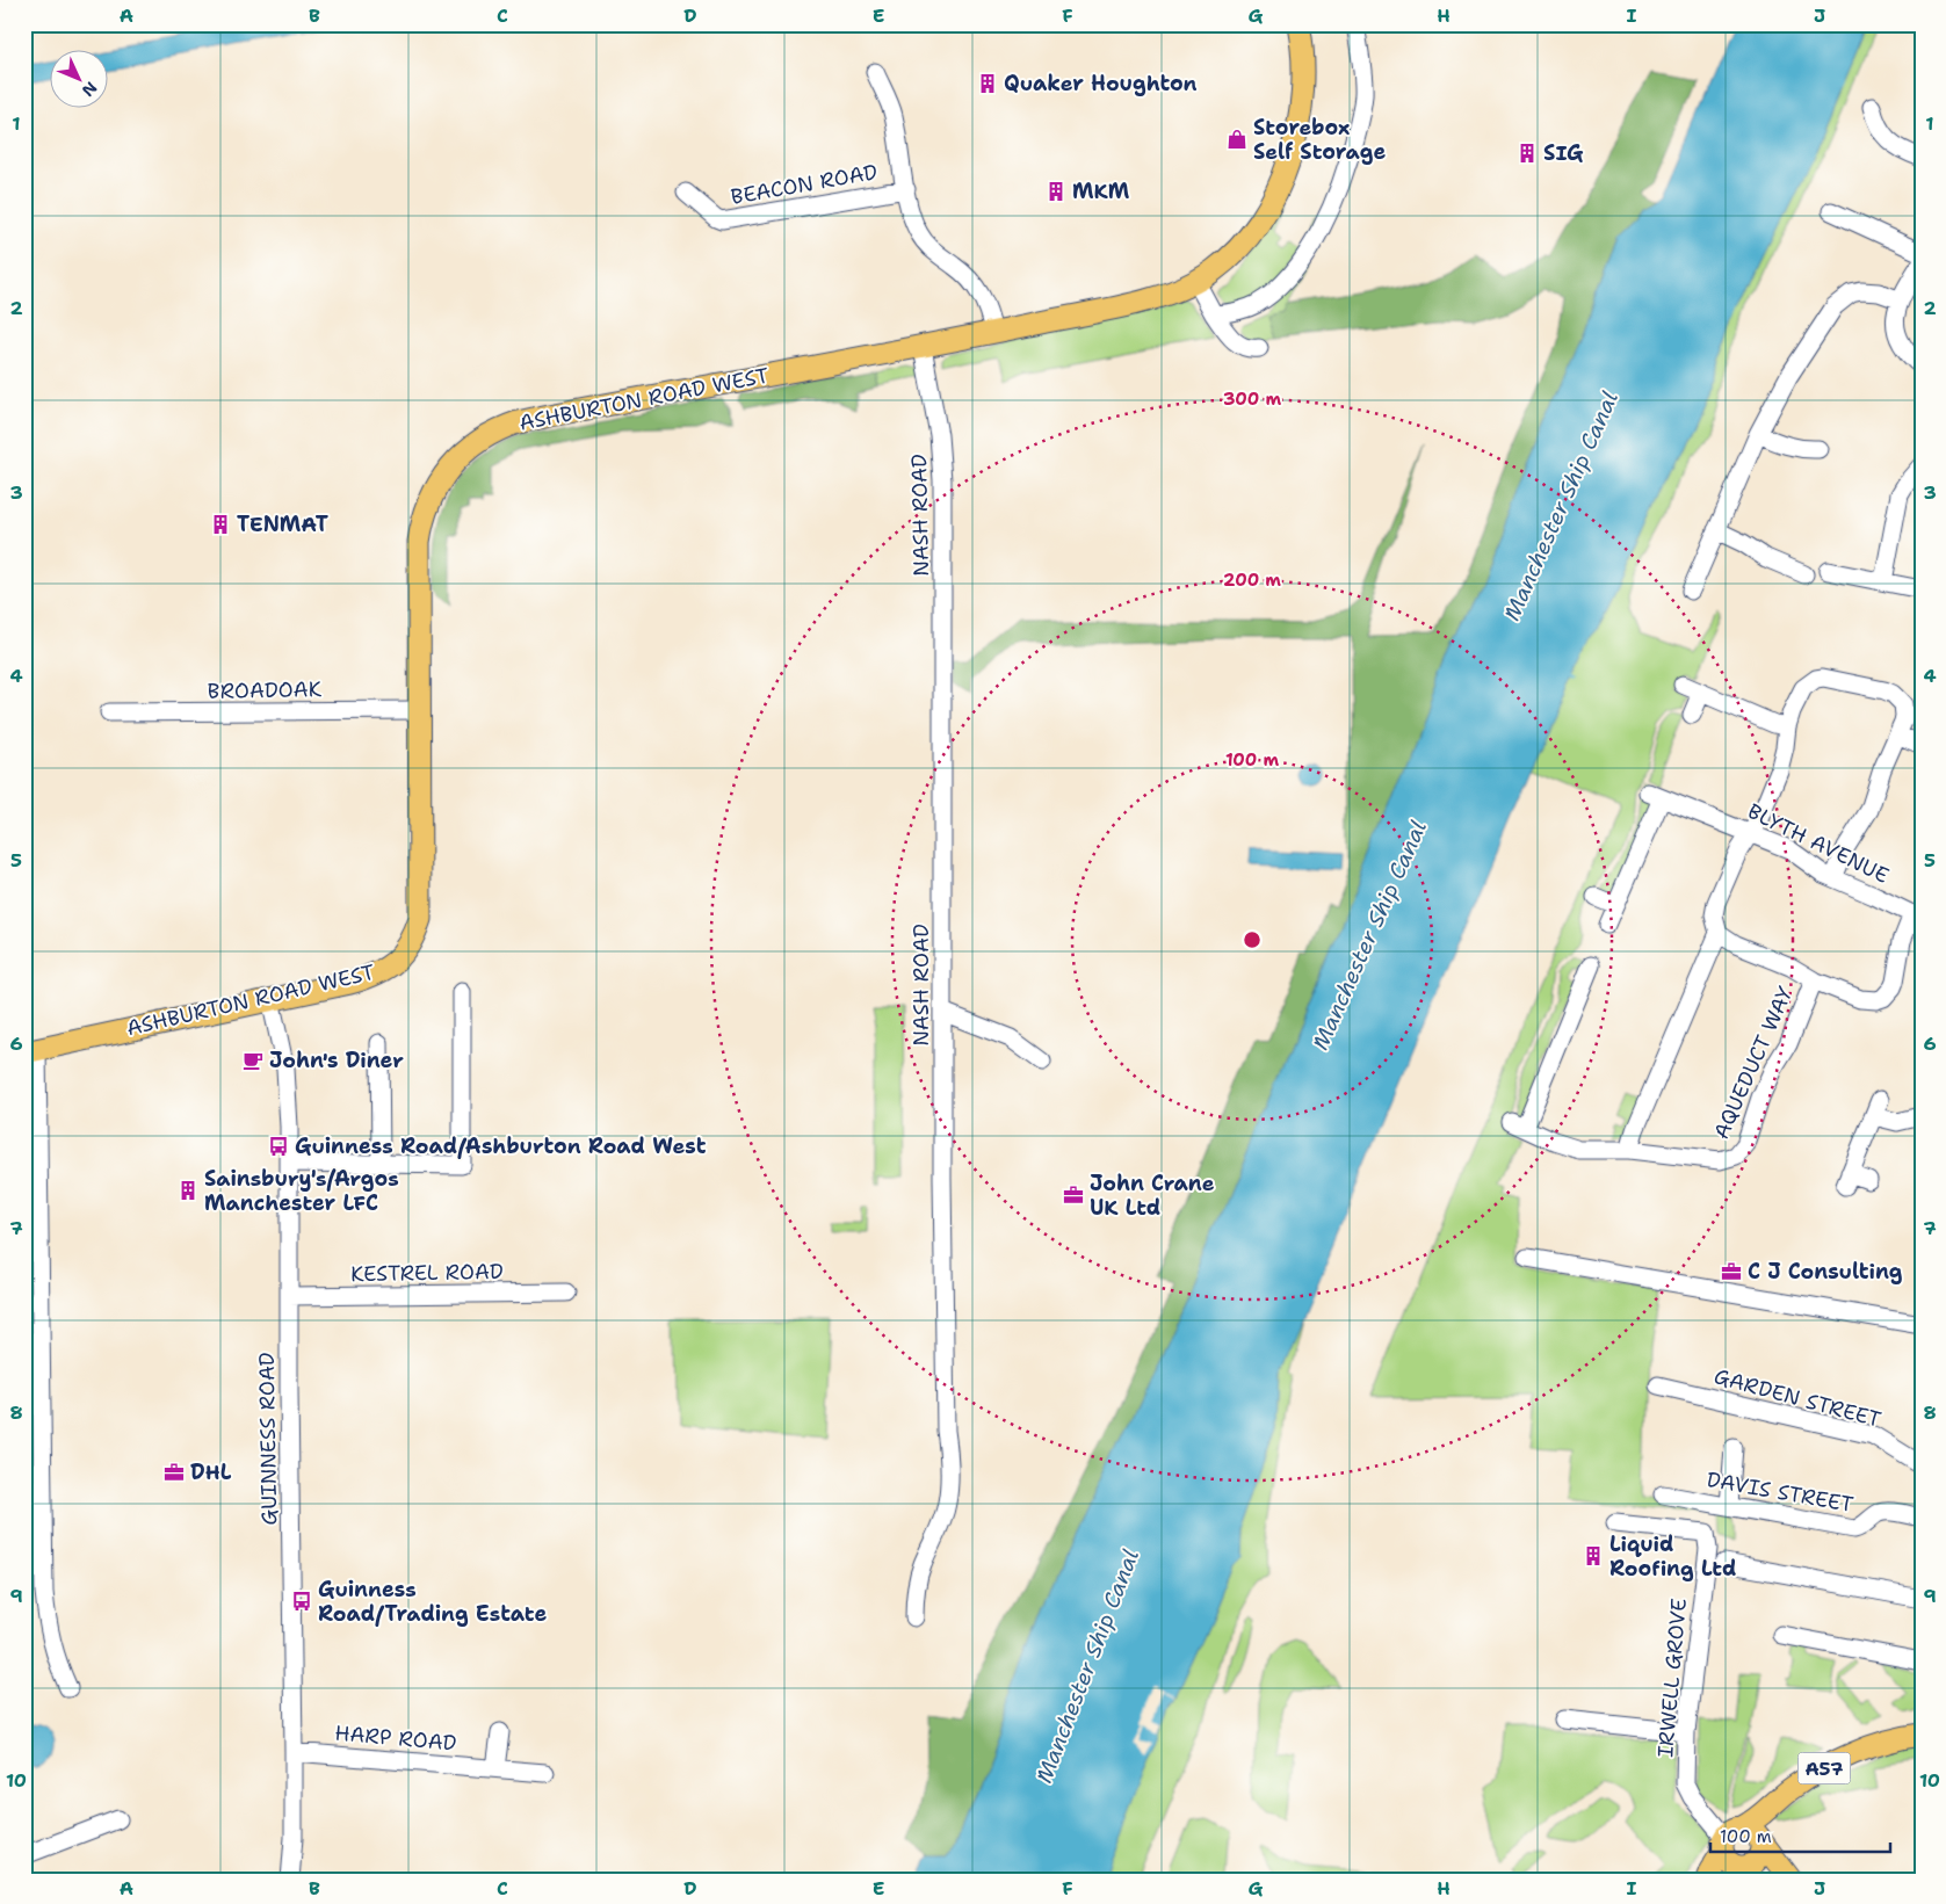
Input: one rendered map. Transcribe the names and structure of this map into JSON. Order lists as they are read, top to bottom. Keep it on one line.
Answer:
{"streets":{"main road":["ASHBURTON ROAD WEST","A57"],"street":["BEACON ROAD","NASH ROAD","BROADOAK","BLYTH AVENUE","AQUEDUCT WAY","KESTREL ROAD","GARDEN STREET","GUINNESS ROAD","DAVIS STREET","IRWELL GROVE","HARP ROAD"]},"crossings":[["BEACON ROAD","ASHBURTON ROAD WEST"],["ASHBURTON ROAD WEST","NASH ROAD"],["ASHBURTON ROAD WEST","BROADOAK"],["ASHBURTON ROAD WEST","GUINNESS ROAD"],["KESTREL ROAD","GUINNESS ROAD"],["GUINNESS ROAD","HARP ROAD"],["IRWELL GROVE","A57"]],"water":["Manchester Ship Canal"],"places":{"building":["Quaker Houghton","SIG","MKM","TENMAT","Sainsbury's/Argos Manchester LFC","Liquid Roofing Ltd"],"shop":["Storebox Self Storage"],"cafe":["John's Diner"],"bus stop":["Guinness Road/Ashburton Road West","Guinness Road/Trading Estate"],"office":["John Crane UK Ltd","C J Consulting","DHL"]},"scale_bar":"100 m","north":"bottom right","grid":{"columns":["A","B","C","D","E","F","G","H","I","J"],"rows":["1","2","3","4","5","6","7","8","9","10"]},"rings":["300 m","200 m","100 m"]}
